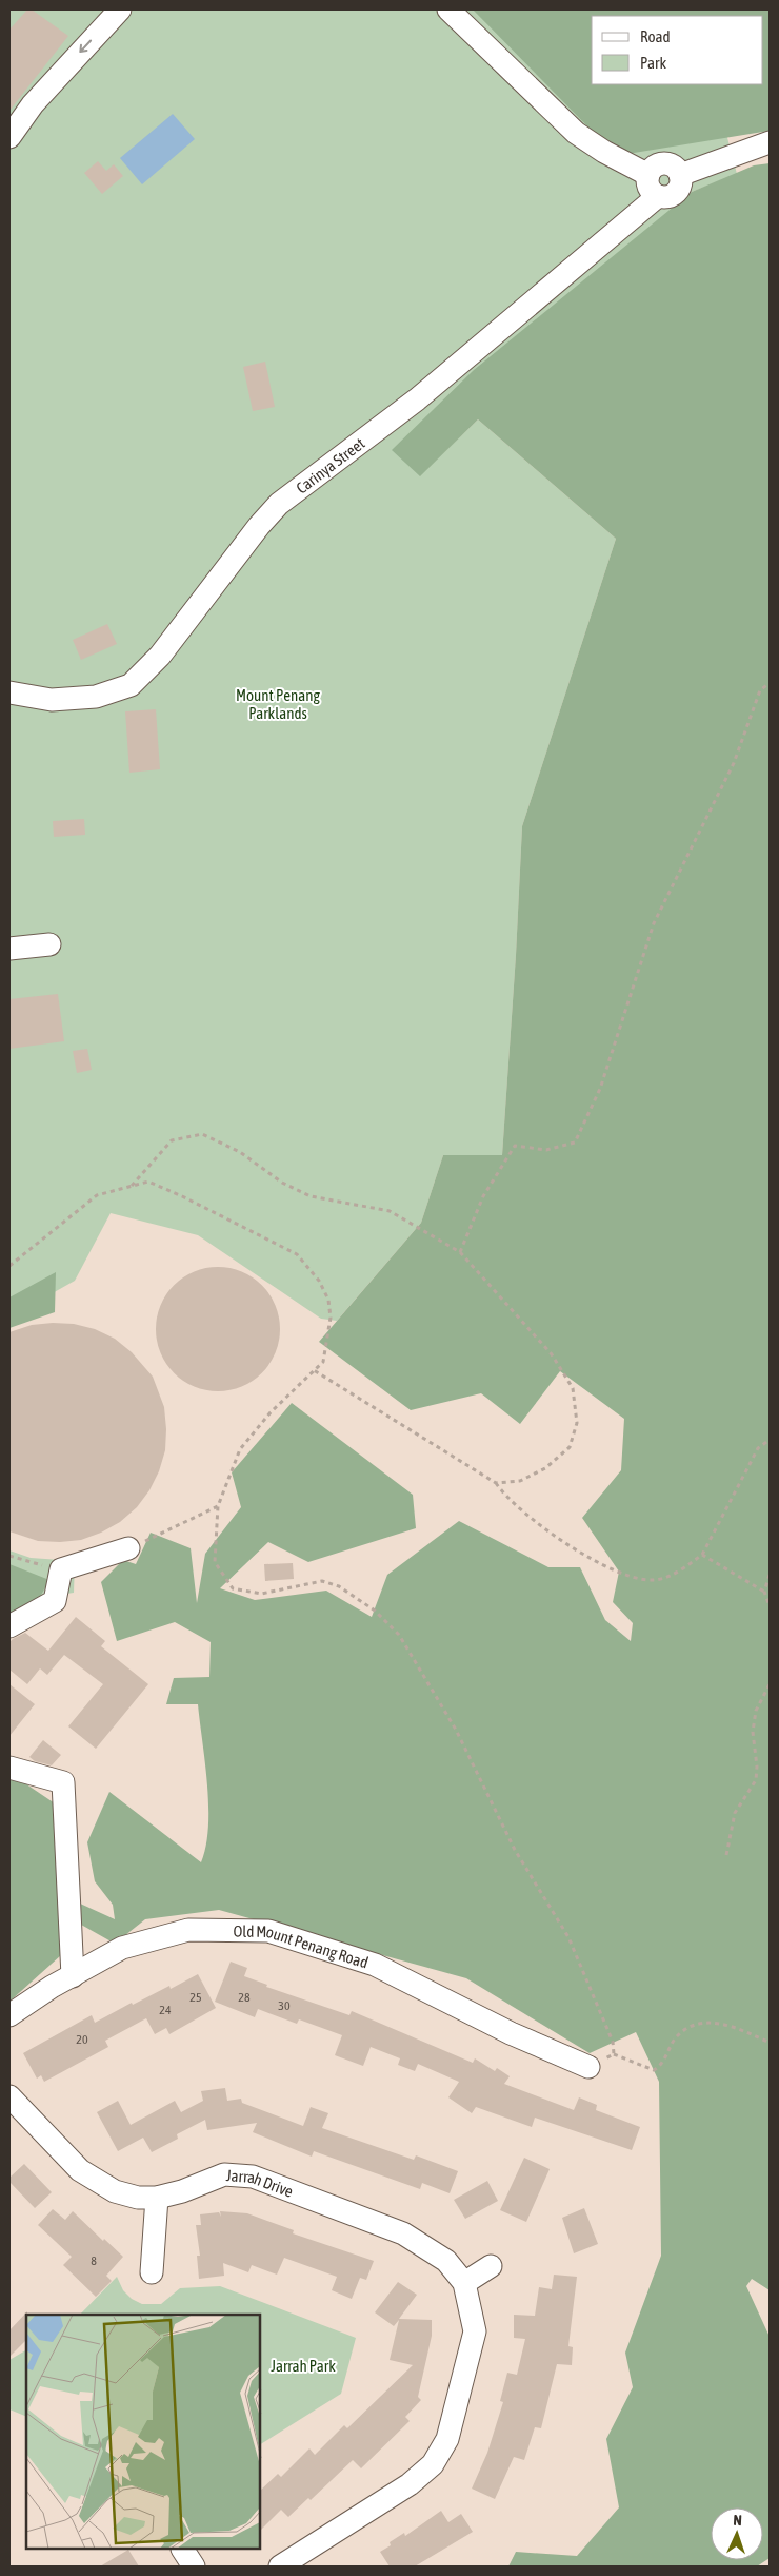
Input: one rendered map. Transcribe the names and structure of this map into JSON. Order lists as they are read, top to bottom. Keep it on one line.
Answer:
{"streets":{"street":["Carinya Street","Old Mount Penang Road","Jarrah Drive"]},"parks":["Mount Penang Parklands","Jarrah Park"],"house_numbers":["25","28","30","24","20","8"],"legend":["Road","Park"],"north":"top"}
